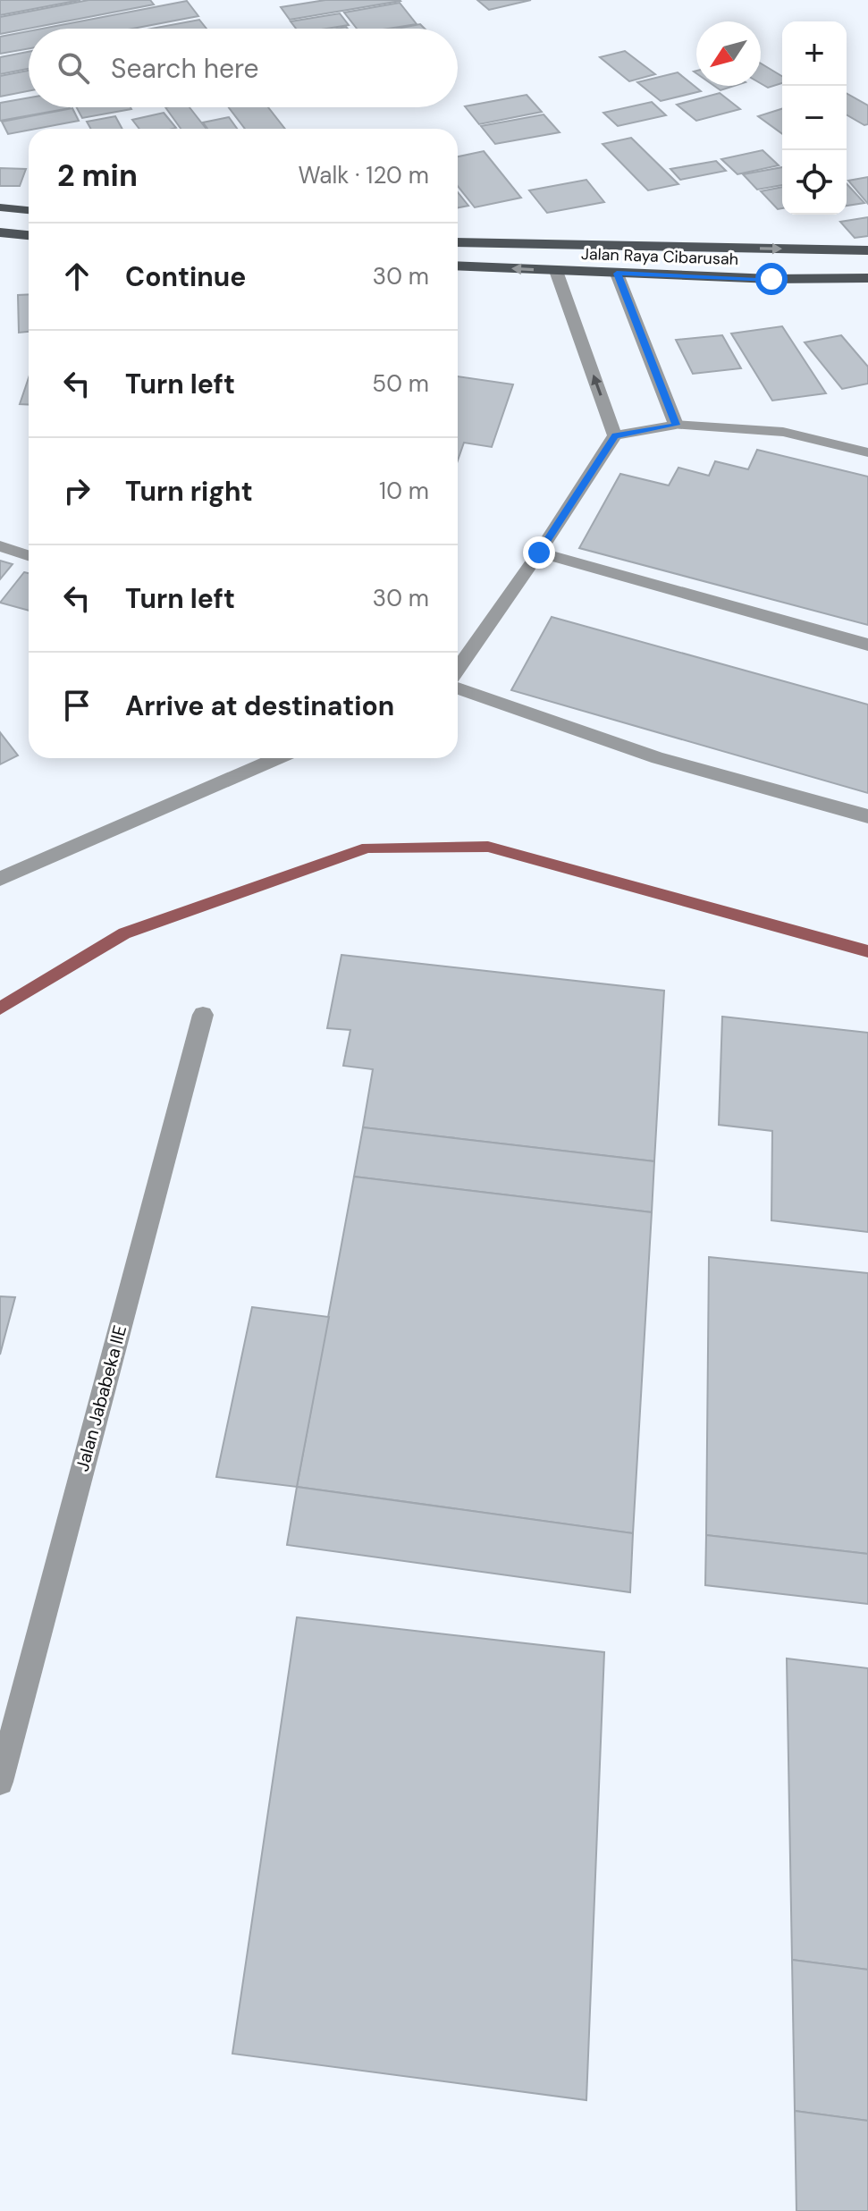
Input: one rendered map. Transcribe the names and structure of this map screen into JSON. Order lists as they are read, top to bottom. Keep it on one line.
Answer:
{"streets":{"main road":["Jalan Raya Cibarusah"],"street":["Jalan Jababeka IIE"]},"north":"bottom left","page":{"map_buttons":["+","−"],"search":"Search here","heading":["2 min","Walk · 120 m"],"list":[["Continue","30 m"],["Turn left","50 m"],["Turn right","10 m"],["Turn left","30 m"],"Arrive at destination"]}}
